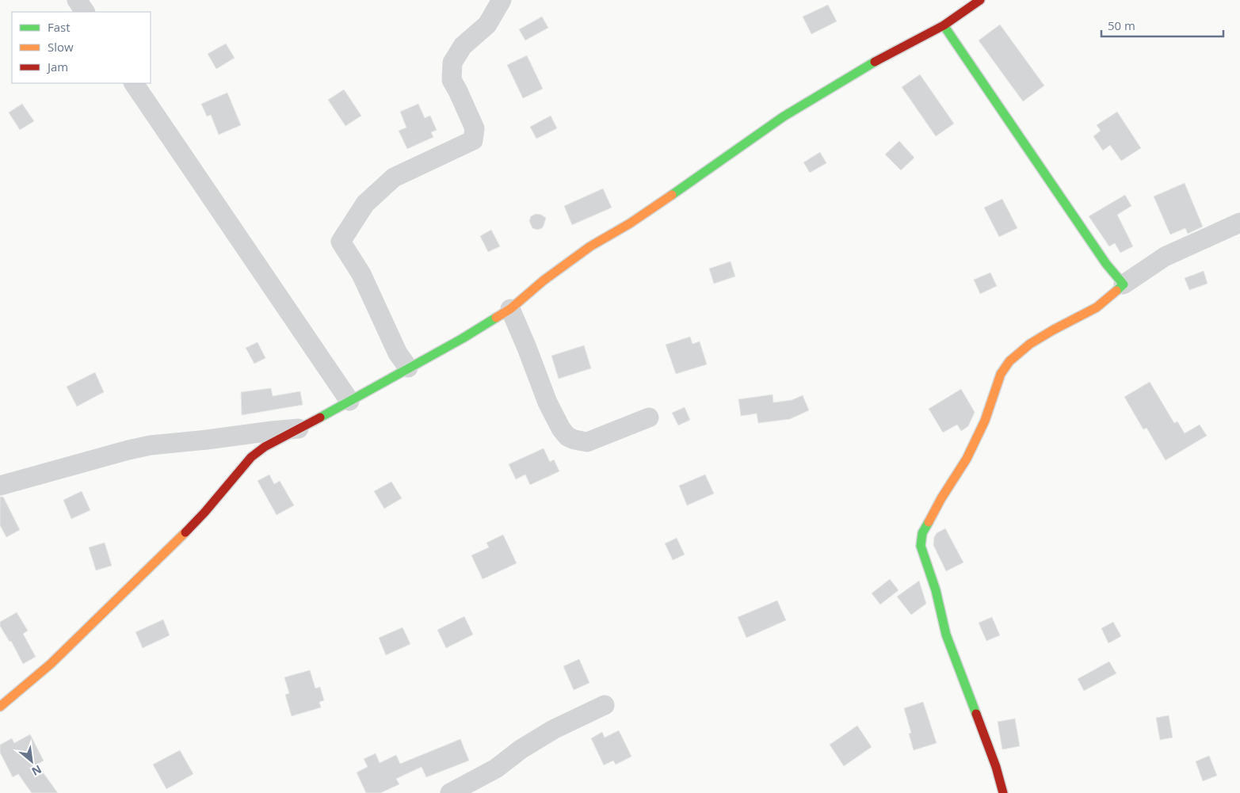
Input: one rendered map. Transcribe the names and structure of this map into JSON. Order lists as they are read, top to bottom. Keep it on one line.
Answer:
{"legend":["Fast","Slow","Jam"],"scale_bar":"50 m","north":"bottom right"}
